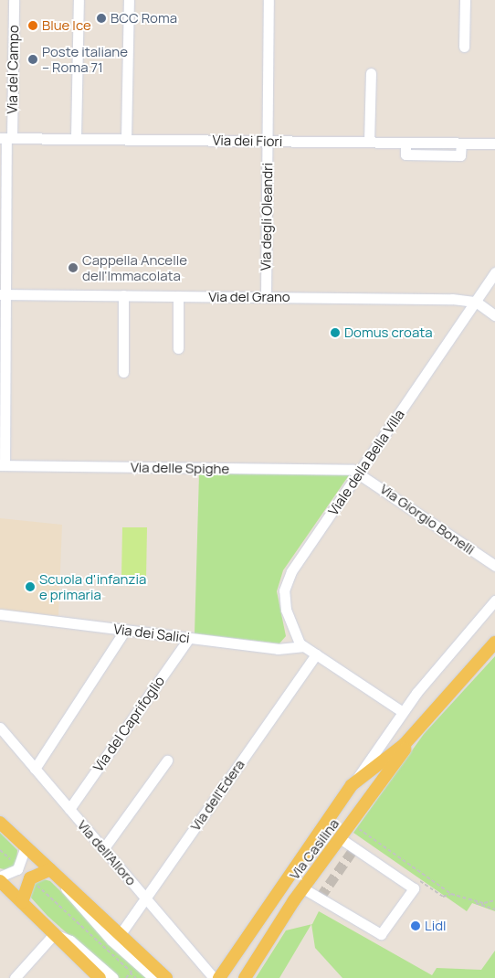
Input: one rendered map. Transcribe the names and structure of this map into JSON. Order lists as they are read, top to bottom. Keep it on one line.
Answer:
{"streets":{"main road":["Via Casilina"],"street":["Via del Campo","Via dei Fiori","Via degli Oleandri","Via del Grano","Viale della Bella Villa","Via delle Spighe","Via Giorgio Bonelli","Via dei Salici","Via del Caprifoglio","Via dell'Edera","Via dell'Alloro"]},"crossings":[["Via del Campo","Via dei Fiori"],["Via del Campo","Via del Grano"],["Via del Campo","Via delle Spighe"],["Via dei Fiori","Via degli Oleandri"],["Via degli Oleandri","Via del Grano"],["Via del Grano","Viale della Bella Villa"],["Viale della Bella Villa","Via delle Spighe"],["Viale della Bella Villa","Via Giorgio Bonelli"],["Viale della Bella Villa","Via dei Salici"],["Via delle Spighe","Via Giorgio Bonelli"],["Via dei Salici","Via del Caprifoglio"],["Via del Caprifoglio","Via dell'Alloro"],["Via dell'Edera","Via dell'Alloro"]],"places":["BCC Roma","Blue Ice","Poste italiane – Roma 71","Cappella Ancelle dell'Immacolata","Domus croata","Scuola d'infanzia e primaria","Lidl"]}
